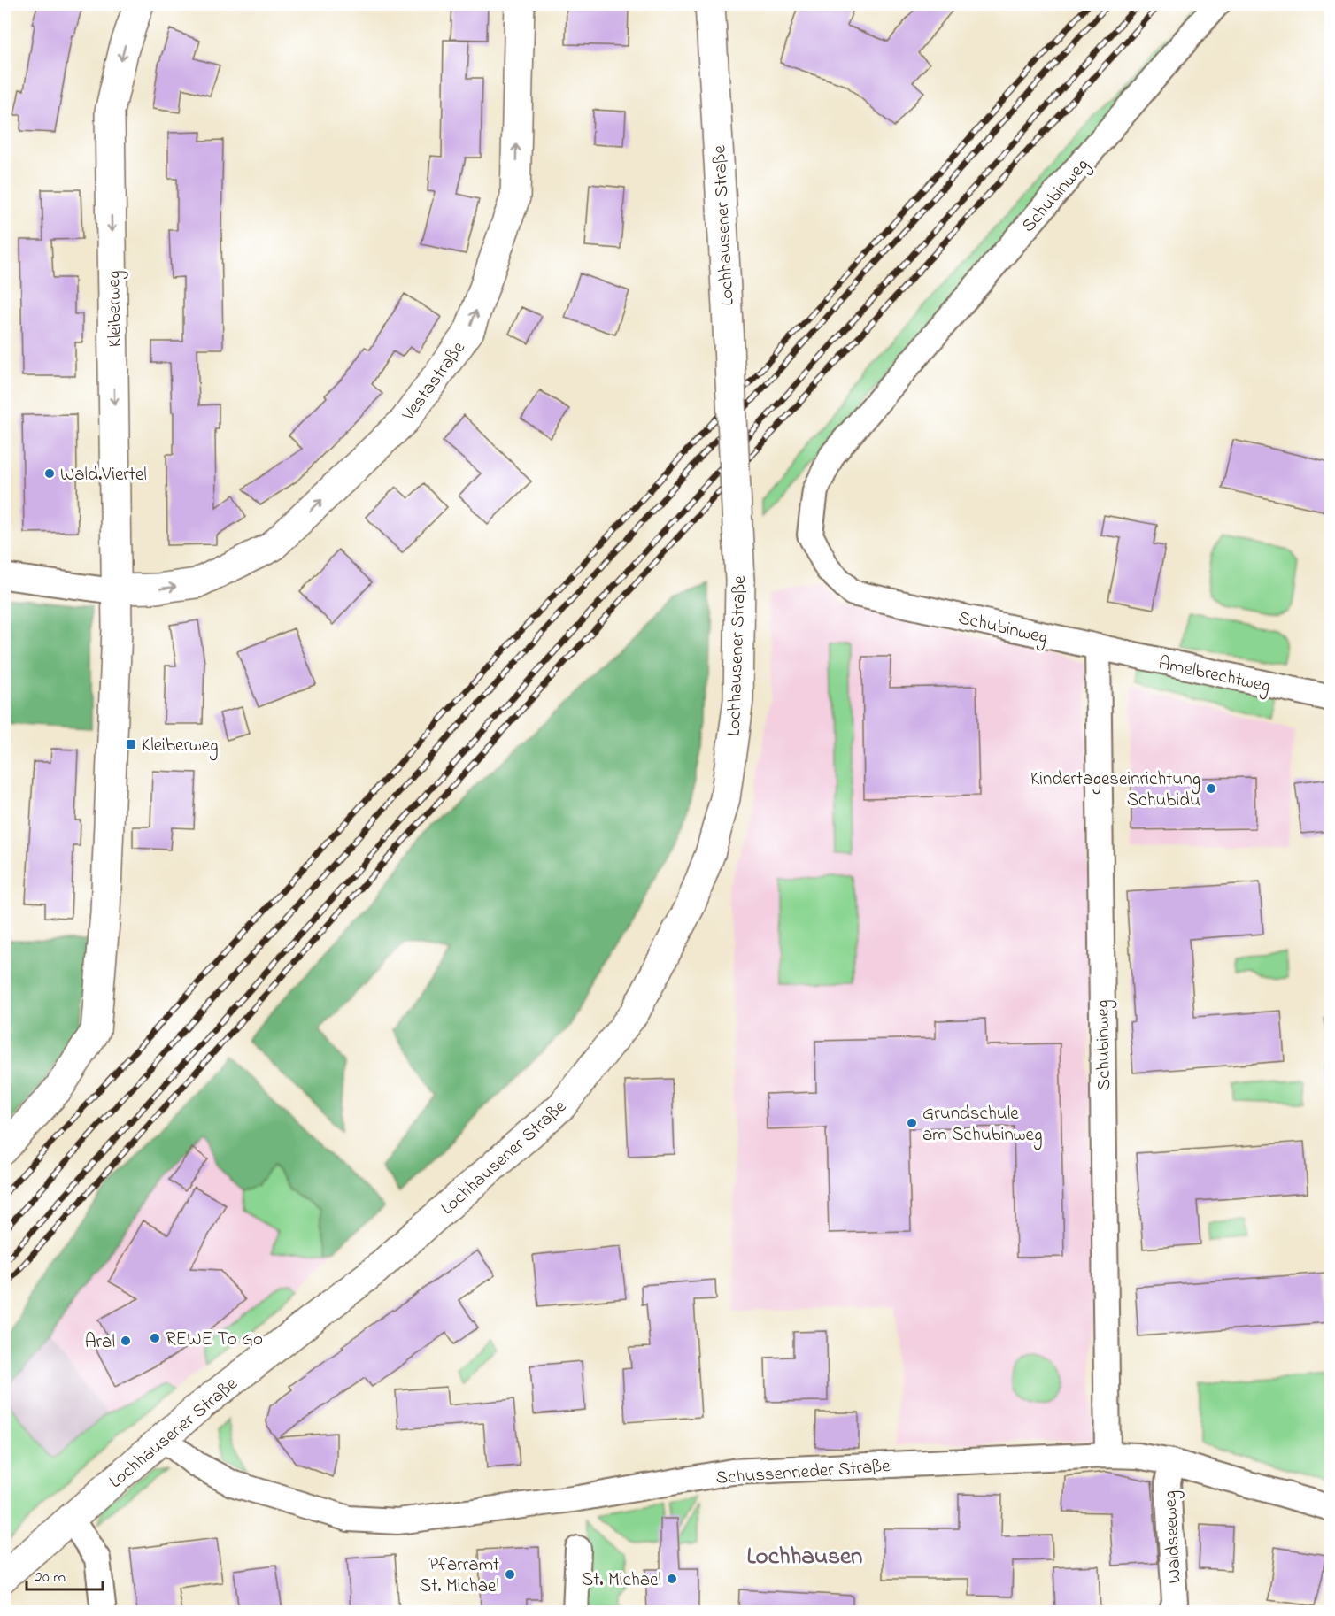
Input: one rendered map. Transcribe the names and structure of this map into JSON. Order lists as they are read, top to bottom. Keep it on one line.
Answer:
{"streets":{"main road":["Lochhausener Straße","Kleiberweg","Vestastraße"],"street":["Schubinweg","Amelbrechtweg","Schussenrieder Straße","Waldseeweg"]},"crossings":[["Schubinweg","Amelbrechtweg"],["Schubinweg","Schussenrieder Straße"],["Lochhausener Straße","Schussenrieder Straße"],["Kleiberweg","Vestastraße"],["Schussenrieder Straße","Waldseeweg"]],"one_way":["Kleiberweg","Vestastraße"],"districts":["Lochhausen"],"places":{"other":["Wald.Viertel","Kindertageseinrichtung Schubidu","Grundschule am Schubinweg","REWE To Go","Aral","Pfarramt St. Michael","St. Michael"],"transit":["Kleiberweg"]},"scale_bar":"20 m"}
